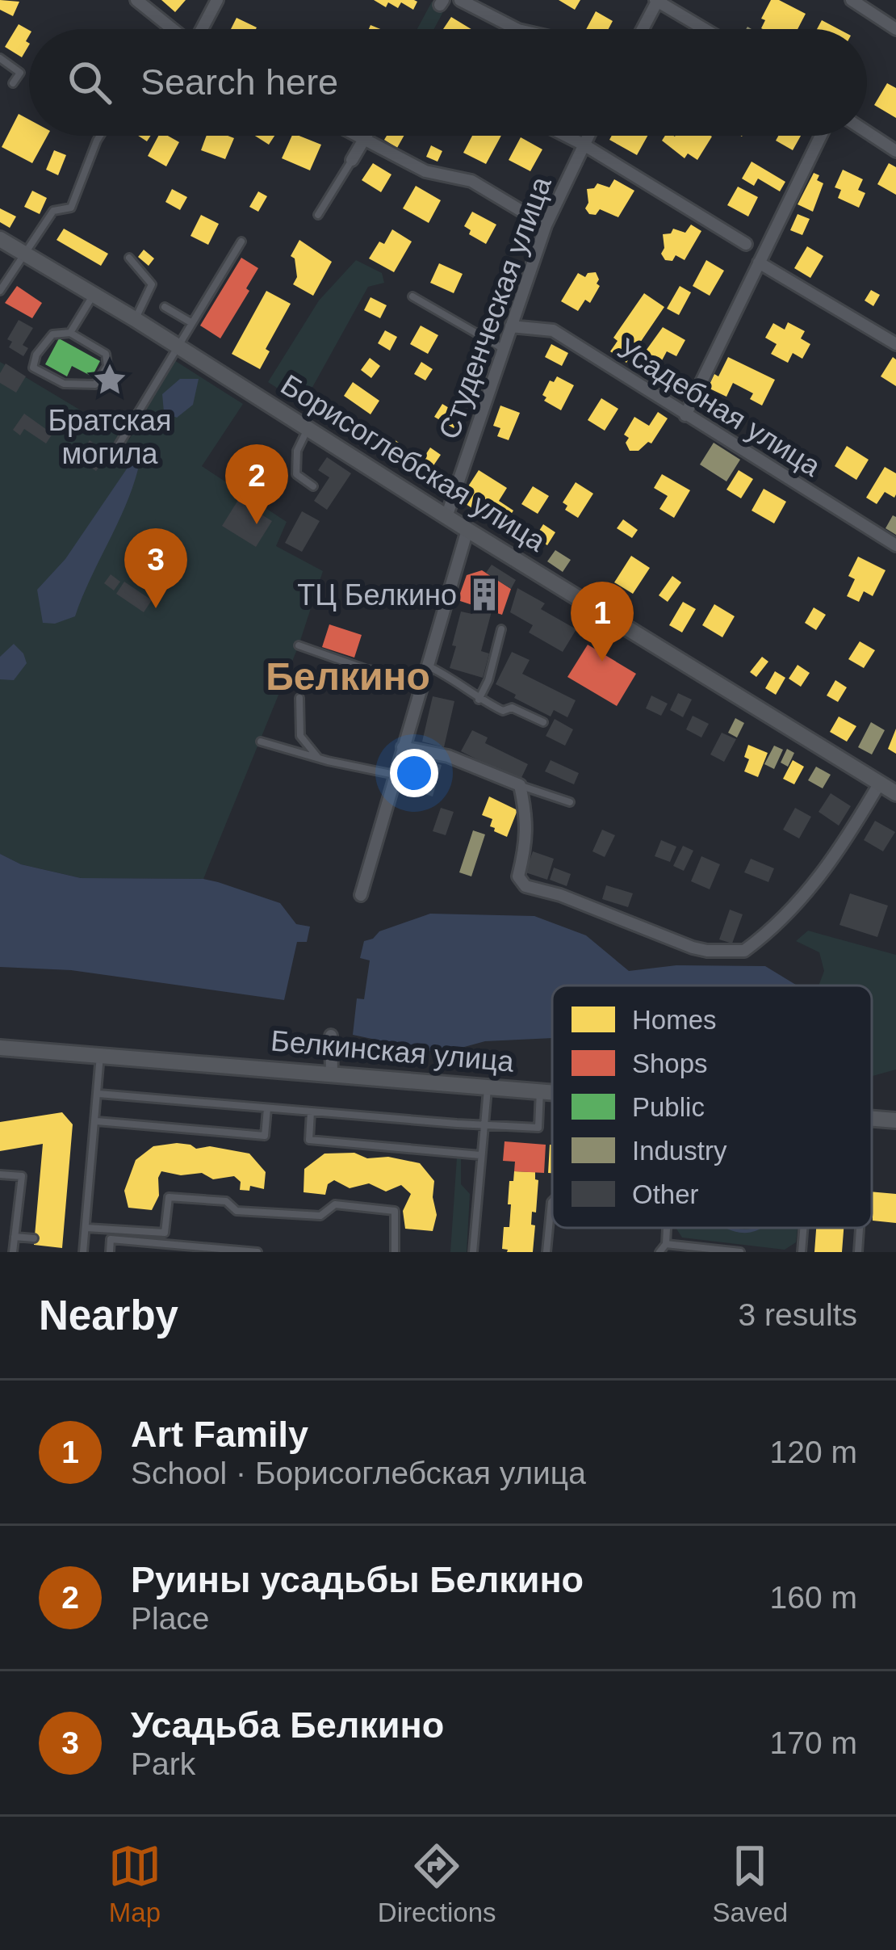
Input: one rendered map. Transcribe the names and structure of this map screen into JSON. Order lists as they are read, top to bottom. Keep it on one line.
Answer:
{"streets":{"street":["Студенческая улица","Усадебная улица","Борисоглебская улица","Белкинская улица"]},"crossings":[["Студенческая улица","Усадебная улица"],["Студенческая улица","Борисоглебская улица"]],"districts":["Белкино"],"places":{"place":["Братская могила"],"building":["ТЦ Белкино"]},"legend":["Homes","Shops","Public","Industry","Other"],"page":{"search":"Search here","pins":["2","3","1"],"heading":["Nearby","3 results"],"list":[{"mark":"1","name":"Art Family","note":"School · Борисоглебская улица","value":"120 m"},{"mark":"2","name":"Руины усадьбы Белкино","note":"Place","value":"160 m"},{"mark":"3","name":"Усадьба Белкино","note":"Park","value":"170 m"}],"nav":["Map","Directions","Saved"]}}
